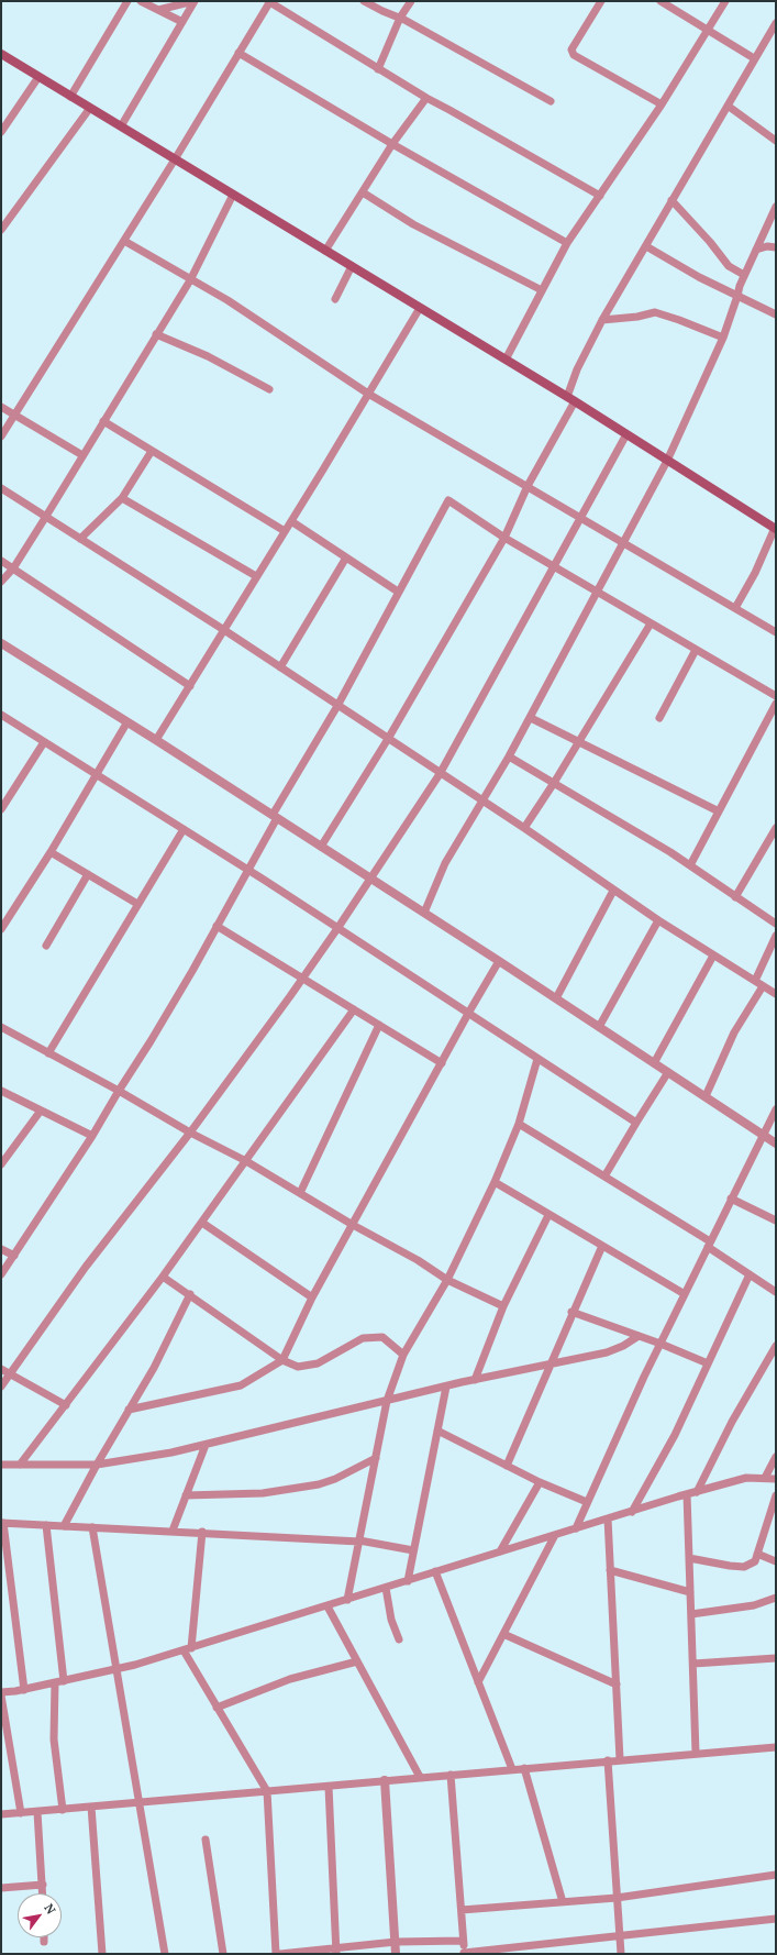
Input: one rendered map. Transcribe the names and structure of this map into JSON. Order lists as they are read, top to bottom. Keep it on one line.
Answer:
{"north":"top right"}
